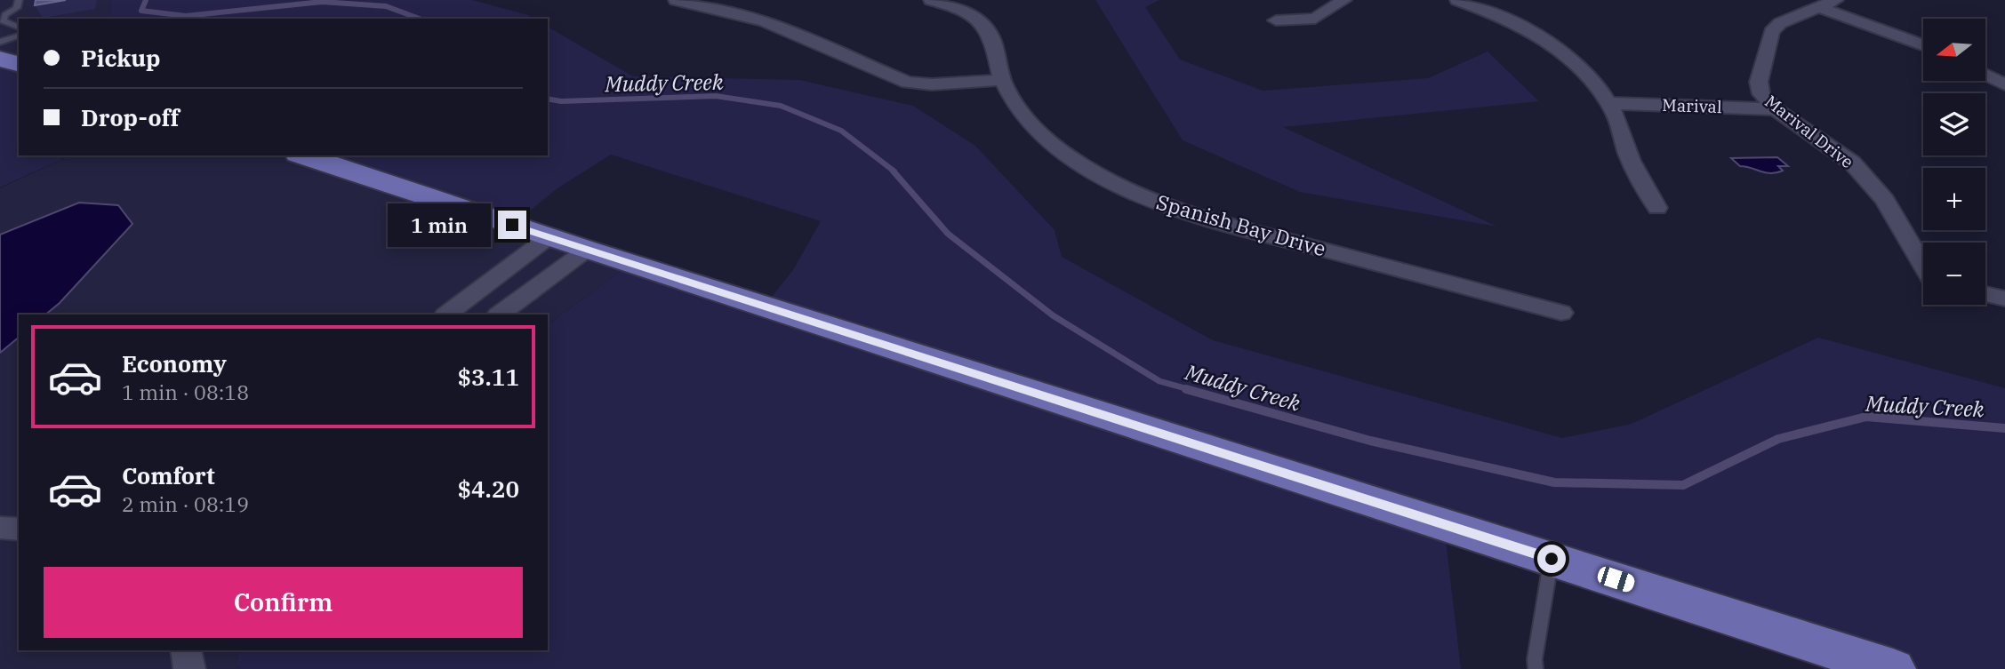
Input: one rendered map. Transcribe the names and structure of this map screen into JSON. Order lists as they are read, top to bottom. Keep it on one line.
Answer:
{"streets":{"street":["Marival","Marival Drive","Spanish Bay Drive"]},"crossings":[["Marival","Marival Drive"]],"water":["Muddy Creek"],"north":"left","page":{"map_buttons":["+","−"],"banner":["Pickup","Drop-off"],"bubble":"1 min","list":[{"name":"Economy","note":"1 min · 08:18","value":"$3.11"},{"name":"Comfort","note":"2 min · 08:19","value":"$4.20"}],"buttons":"Confirm"}}
